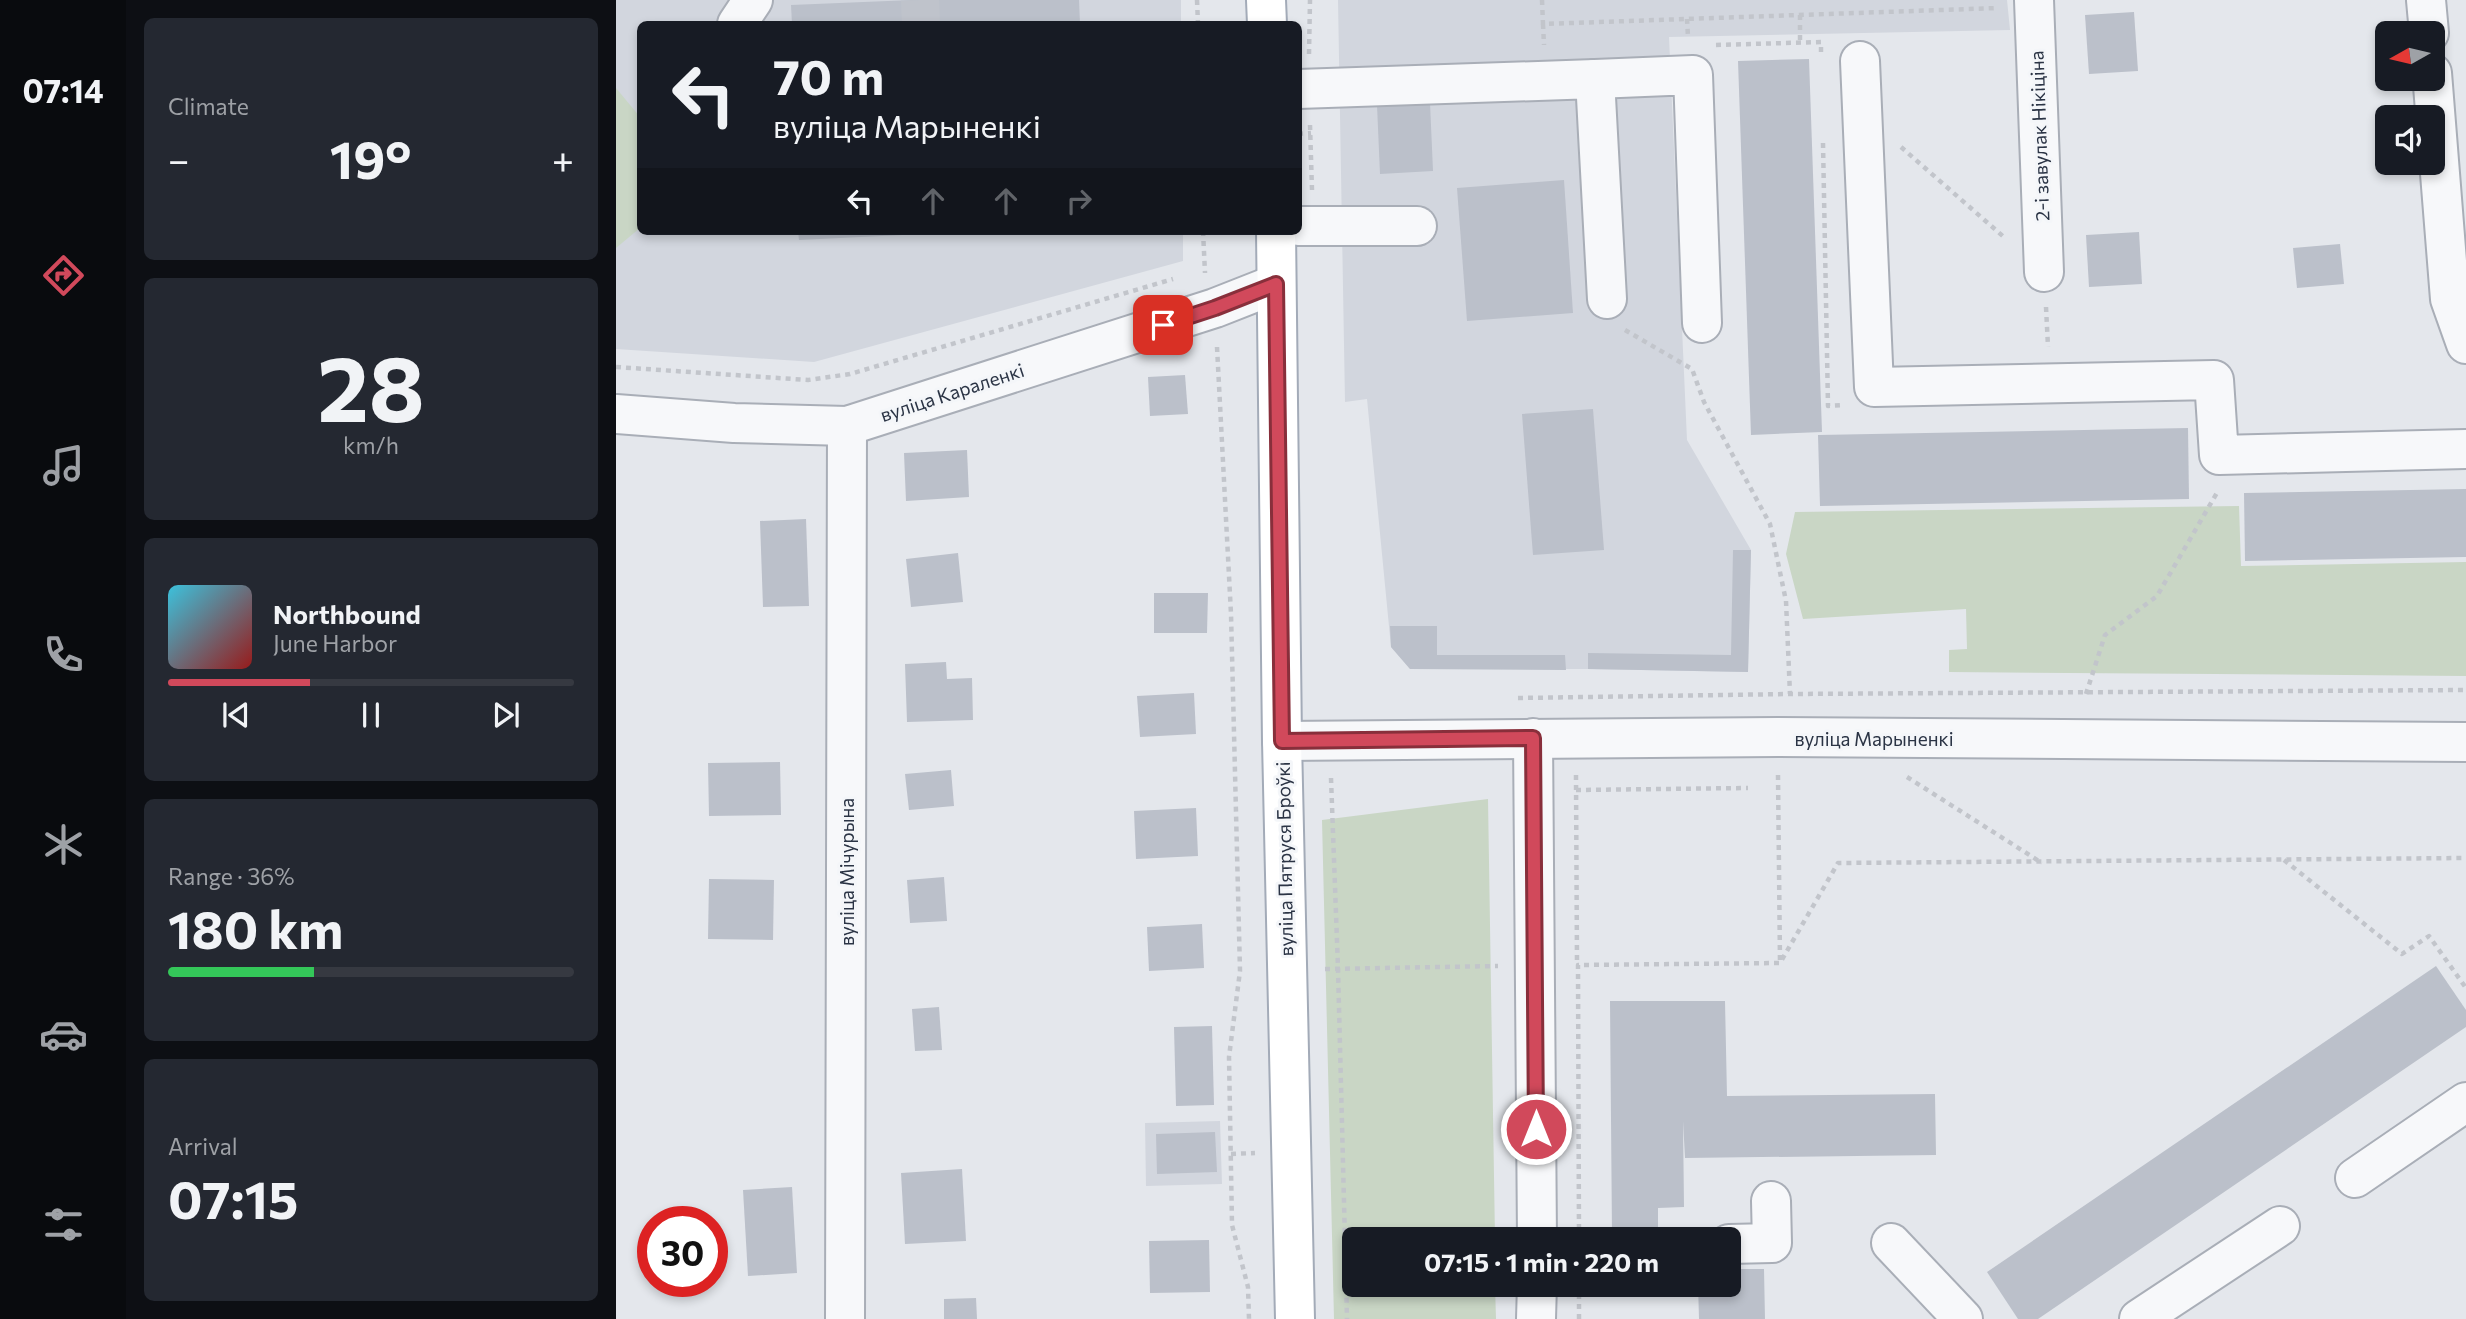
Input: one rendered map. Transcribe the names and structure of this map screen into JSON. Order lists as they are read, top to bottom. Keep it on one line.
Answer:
{"streets":{"main road":["вуліца Пятруся Броўкі"],"street":["2-і завулак Нікіціна","вуліца Караленкі","вуліца Марыненкі","вуліца Мічурына"]},"crossings":[["вуліца Караленкі","вуліца Пятруся Броўкі"],["вуліца Караленкі","вуліца Мічурына"],["вуліца Марыненкі","вуліца Пятруся Броўкі"]],"north":"left","page":{"tabs":"07:14","tile":["Climate",["28","km/h"],["Range · 36%","180 km"],["Arrival","07:15"]],"turn":["70 m","вуліца Марыненкі"],"heat":["−","19°","+"],"song":["Northbound","June Harbor"],"limit":"30","trip":"07:15 · 1 min · 220 m"}}
